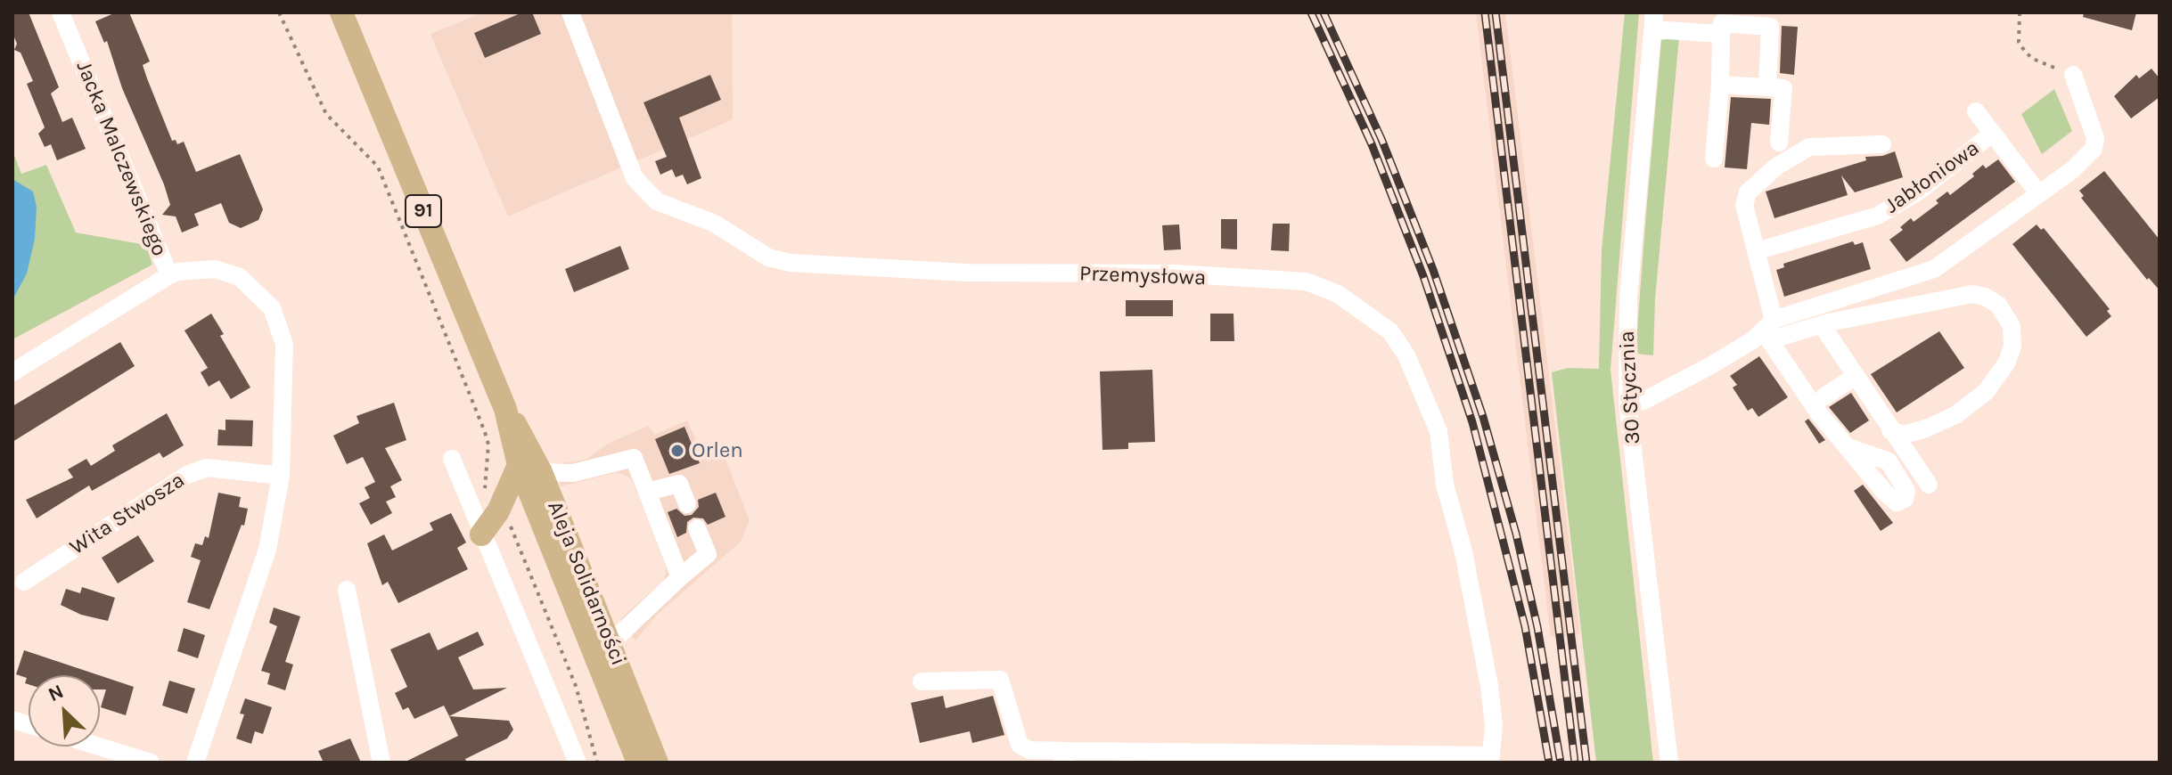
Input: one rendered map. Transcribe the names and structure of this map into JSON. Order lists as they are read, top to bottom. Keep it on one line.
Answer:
{"streets":{"main road":["91","Aleja Solidarności"],"street":["Jacka Malczewskiego","Jabłoniowa","Przemysłowa","30 Stycznia","Wita Stwosza"]},"crossings":[["Jacka Malczewskiego","Wita Stwosza"]],"places":["Orlen"],"north":"top left"}
